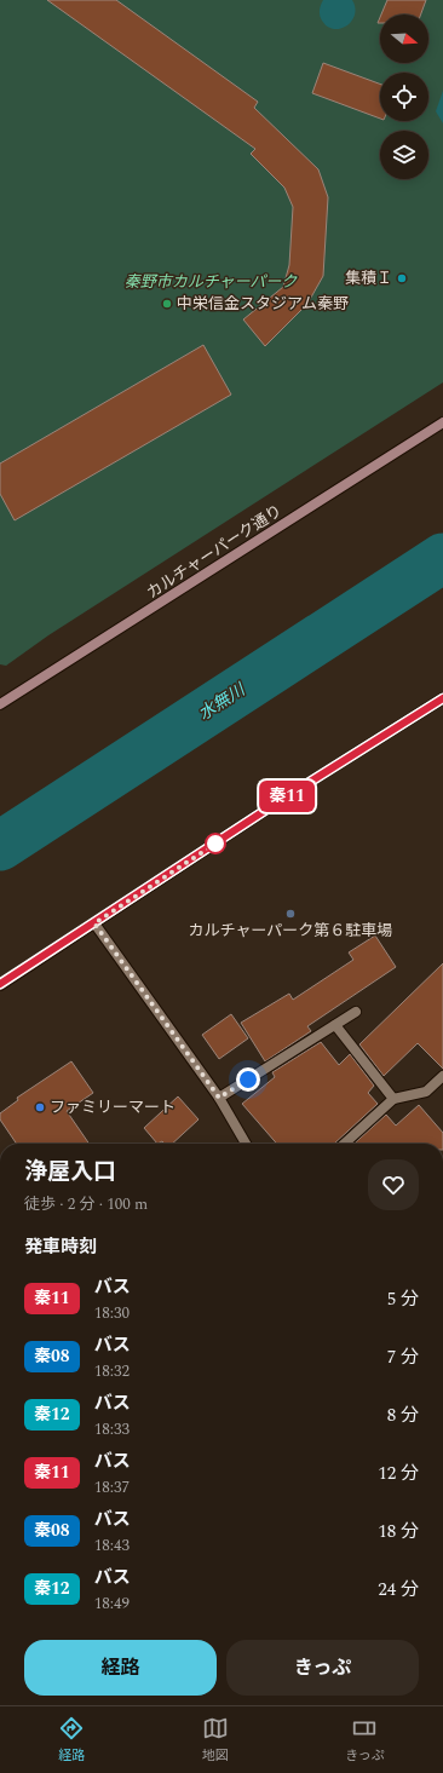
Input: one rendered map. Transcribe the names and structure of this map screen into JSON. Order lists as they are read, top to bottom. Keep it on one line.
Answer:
{"streets":{"street":["カルチャーパーク通り"]},"water":["水無川"],"parks":["秦野市カルチャーパーク"],"places":["集積Ｉ","中栄信金スタジアム秦野","カルチャーパーク第６駐車場","ファミリーマート"],"lines":["bus line 秦11"],"north":"right","page":{"on_map":"秦11","heading":[["浄屋入口","徒歩 · 2 分 · 100 m"],"発車時刻"],"list":[{"mark":"秦11","name":"バス","note":"18:30","value":"5 分"},{"mark":"秦08","name":"バス","note":"18:32","value":"7 分"},{"mark":"秦12","name":"バス","note":"18:33","value":"8 分"},{"mark":"秦11","name":"バス","note":"18:37","value":"12 分"},{"mark":"秦08","name":"バス","note":"18:43","value":"18 分"},{"mark":"秦12","name":"バス","note":"18:49","value":"24 分"}],"buttons":["経路","きっぷ"],"tabs":["経路","地図","きっぷ"]}}
